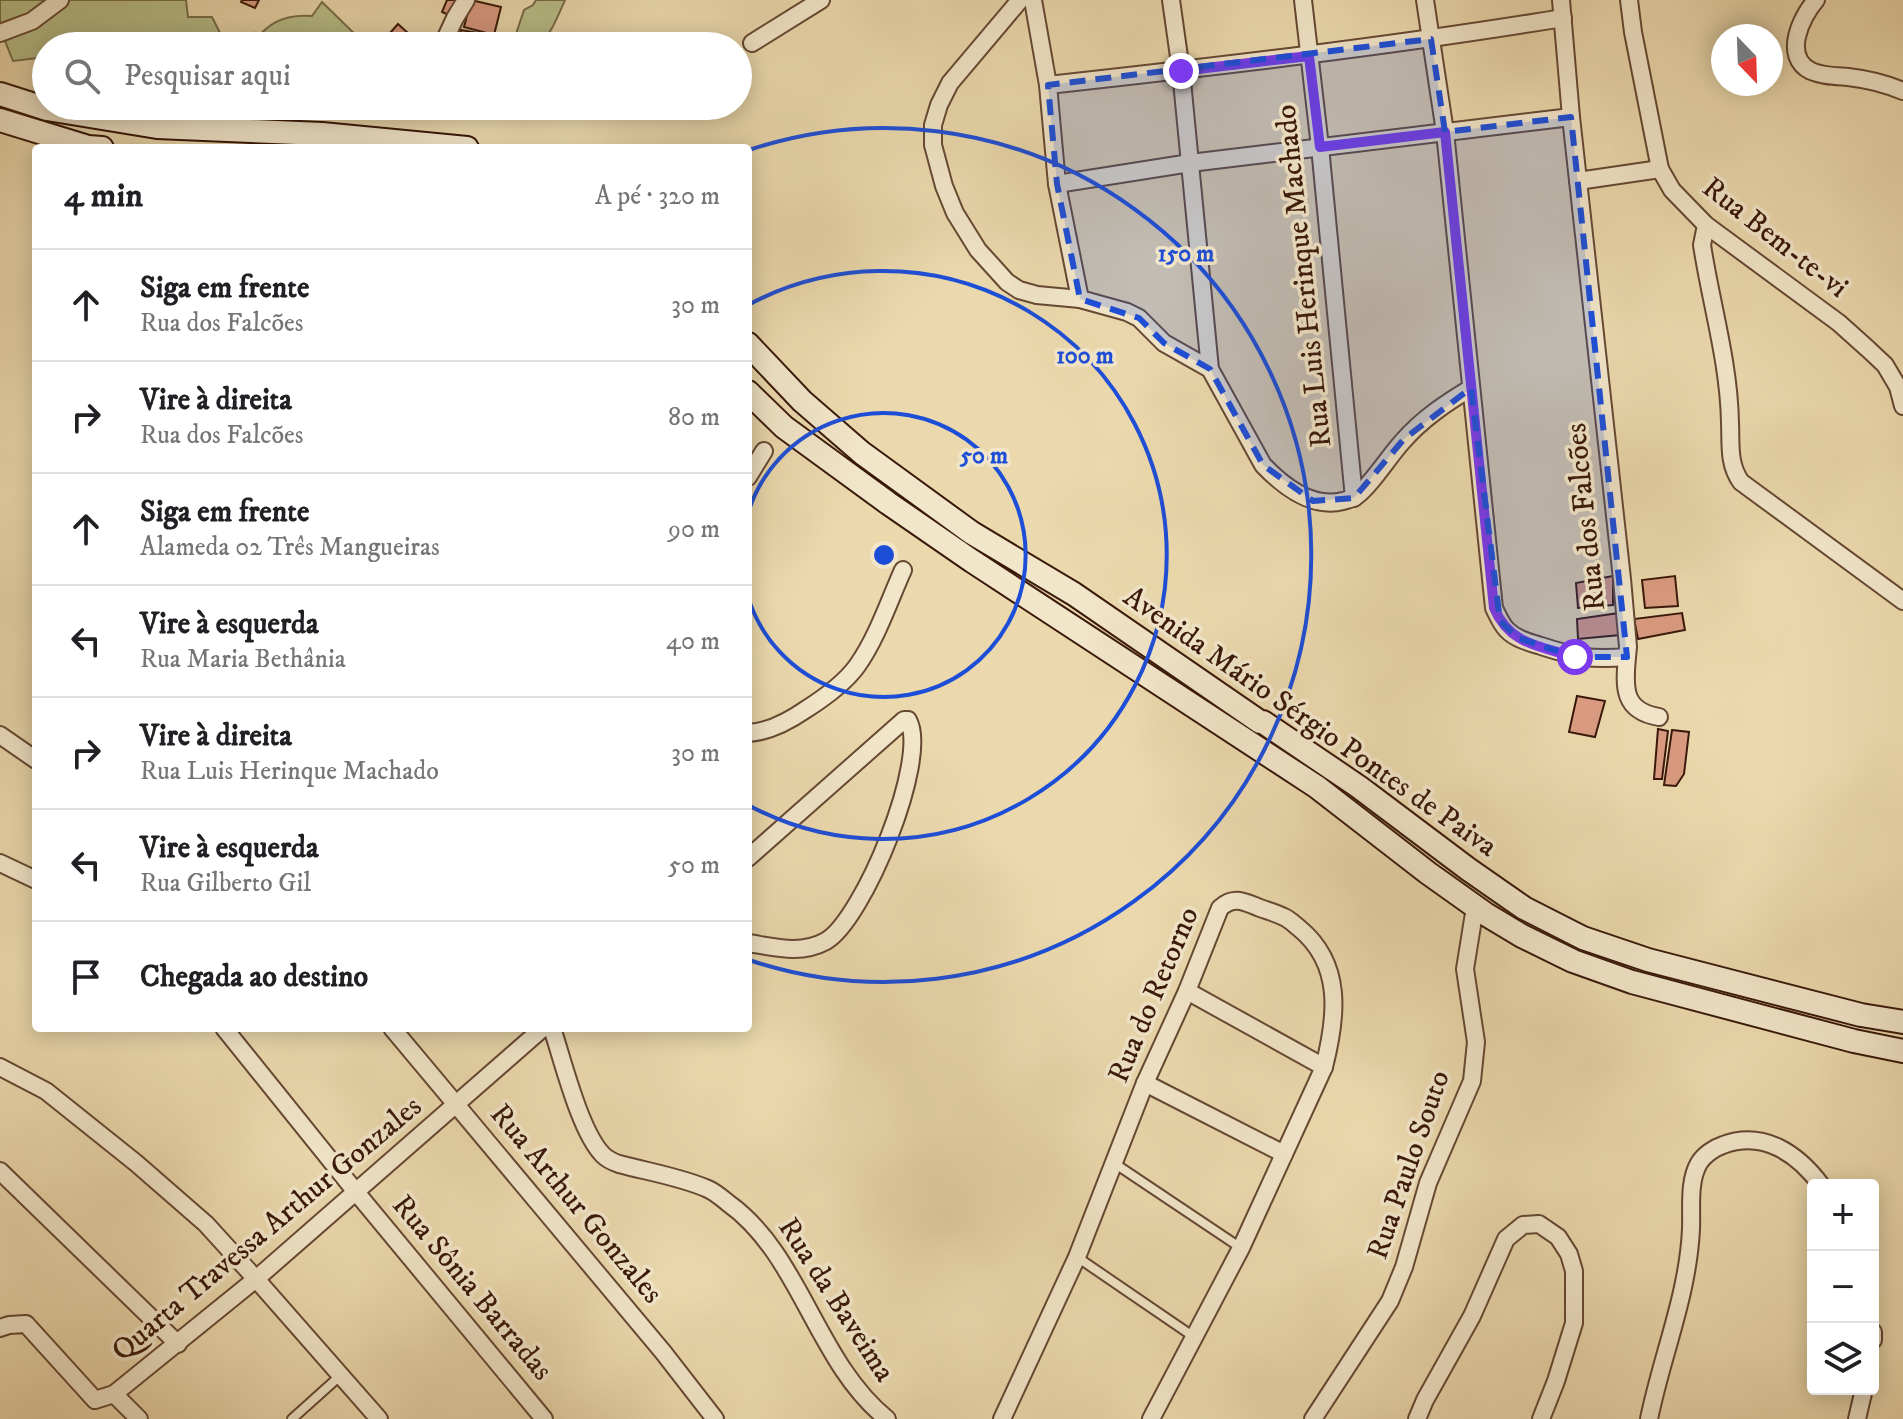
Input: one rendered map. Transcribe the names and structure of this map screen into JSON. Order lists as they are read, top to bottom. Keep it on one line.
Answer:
{"streets":{"main road":["Avenida Mário Sérgio Pontes de Paiva"],"street":["Rua Bem-te-vi","Rua Luis Herinque Machado","Rua dos Falcões","Rua do Retorno","Rua Paulo Souto","Rua Arthur Gonzales","Quarta Travessa Arthur Gonzales","Rua Sônia Barradas","Rua da Baveima"]},"crossings":[["Avenida Mário Sérgio Pontes de Paiva","Rua Paulo Souto"],["Rua Arthur Gonzales","Quarta Travessa Arthur Gonzales"],["Quarta Travessa Arthur Gonzales","Rua Sônia Barradas"]],"north":"bottom right","page":{"search":"Pesquisar aqui","heading":["4 min","A pé · 320 m"],"list":[["Siga em frente","Rua dos Falcões","30 m"],["Vire à direita","Rua dos Falcões","80 m"],["Siga em frente","Alameda 02 Três Mangueiras","90 m"],["Vire à esquerda","Rua Maria Bethânia","40 m"],["Vire à direita","Rua Luis Herinque Machado","30 m"],["Vire à esquerda","Rua Gilberto Gil","50 m"],"Chegada ao destino"],"map_buttons":["+","−"]},"rings":["150 m","100 m","50 m"]}
